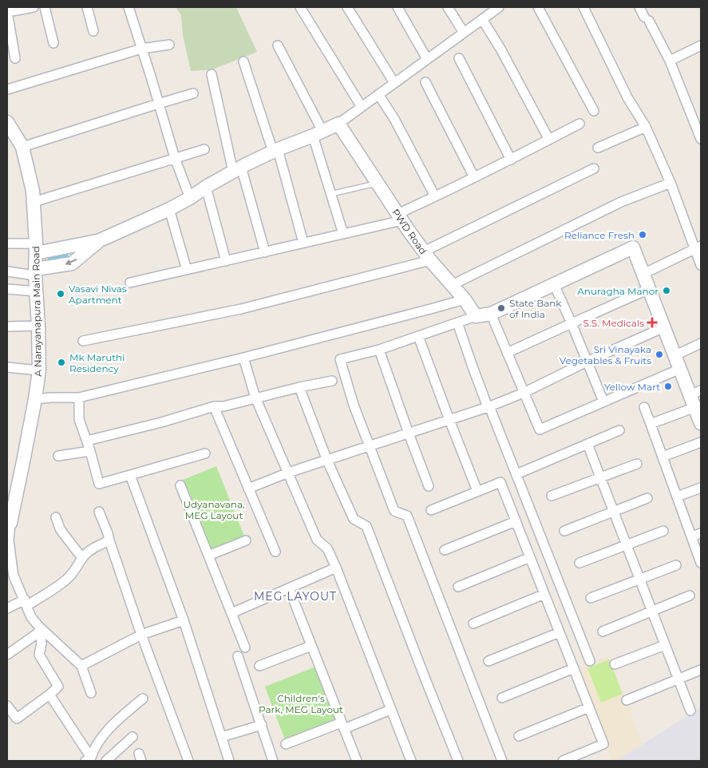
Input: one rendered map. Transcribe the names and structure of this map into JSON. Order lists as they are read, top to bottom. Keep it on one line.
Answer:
{"streets":{"street":["PWD Road","A Narayanapura Main Road"]},"districts":["MEG LAYOUT"],"parks":["Udyanavana, MEG Layout","Children's Park, MEG Layout"],"places":{"other":["Reliance Fresh","Anuragha Manor","Vasavi Nivas Apartment","State Bank of India","Sri Vinayaka Vegetables & Fruits","Mk Maruthi Residency","Yellow Mart"],"health":["S.S. Medicals"]}}
